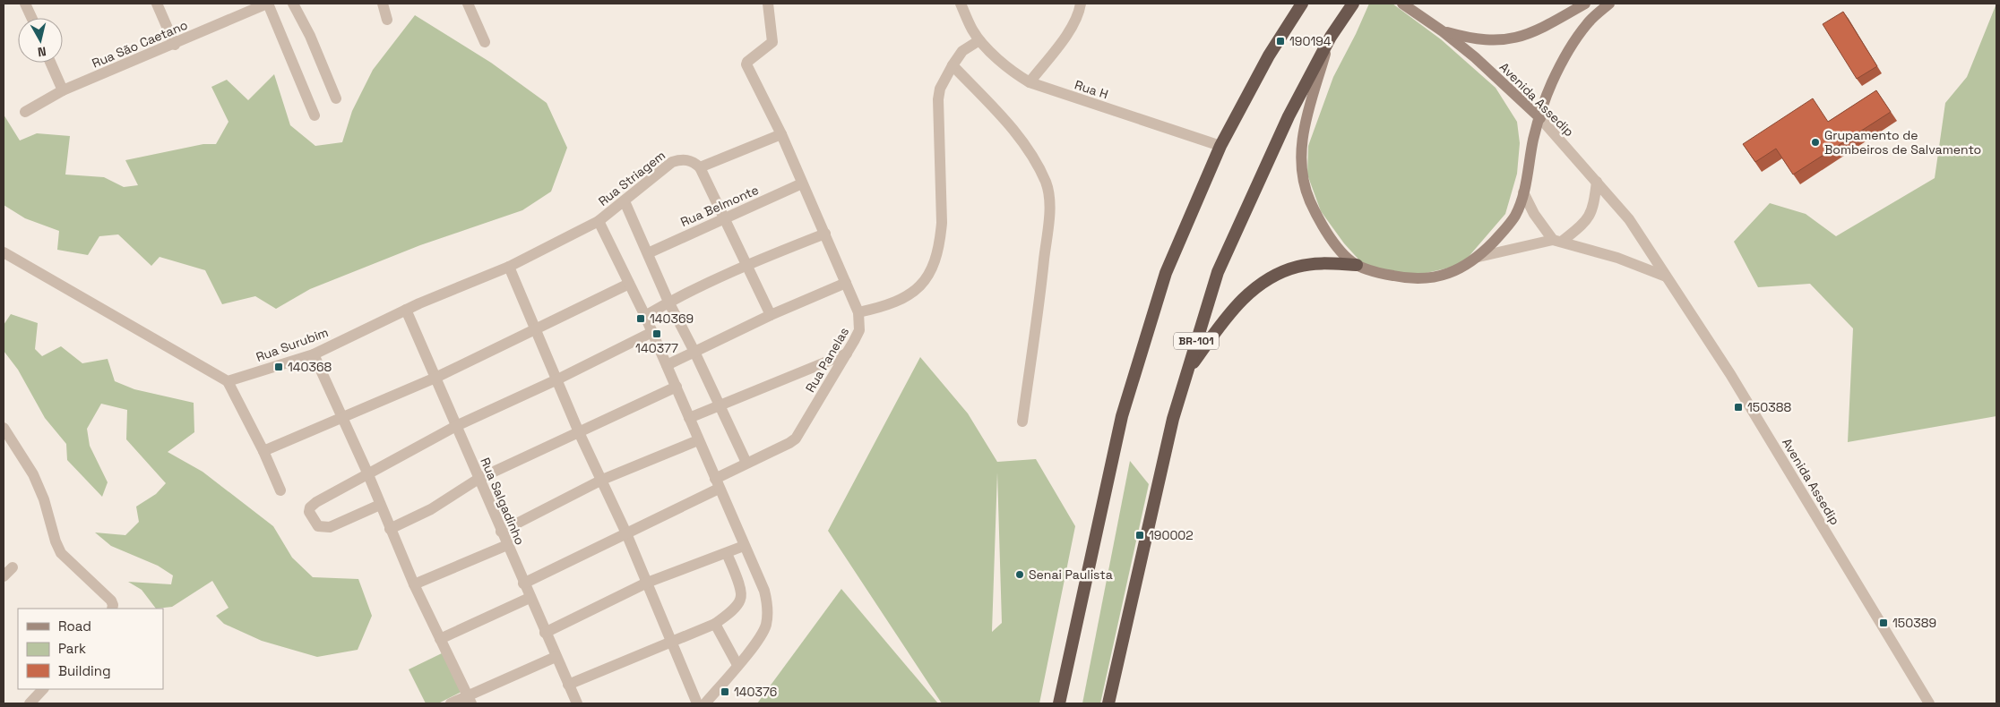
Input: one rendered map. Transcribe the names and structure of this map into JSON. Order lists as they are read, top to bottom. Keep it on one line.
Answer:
{"streets":{"highway":["BR-101"],"main road":["Avenida Assedip"],"street":["Rua São Caetano","Rua H","Rua Striagem","Rua Belmonte","Rua Surubim","Rua Panelas","Rua Salgadinho"]},"crossings":[["Rua Striagem","Rua Surubim"],["Rua Belmonte","Rua Panelas"],["Rua Surubim","Rua Salgadinho"],["Rua Panelas","Rua Salgadinho"]],"places":{"transit":["190194","140369","140377","140368","150388","190002","150389","140376"],"other":["Grupamento de Bombeiros de Salvamento","Senai Paulista"]},"legend":["Road","Park","Building"],"north":"bottom"}
